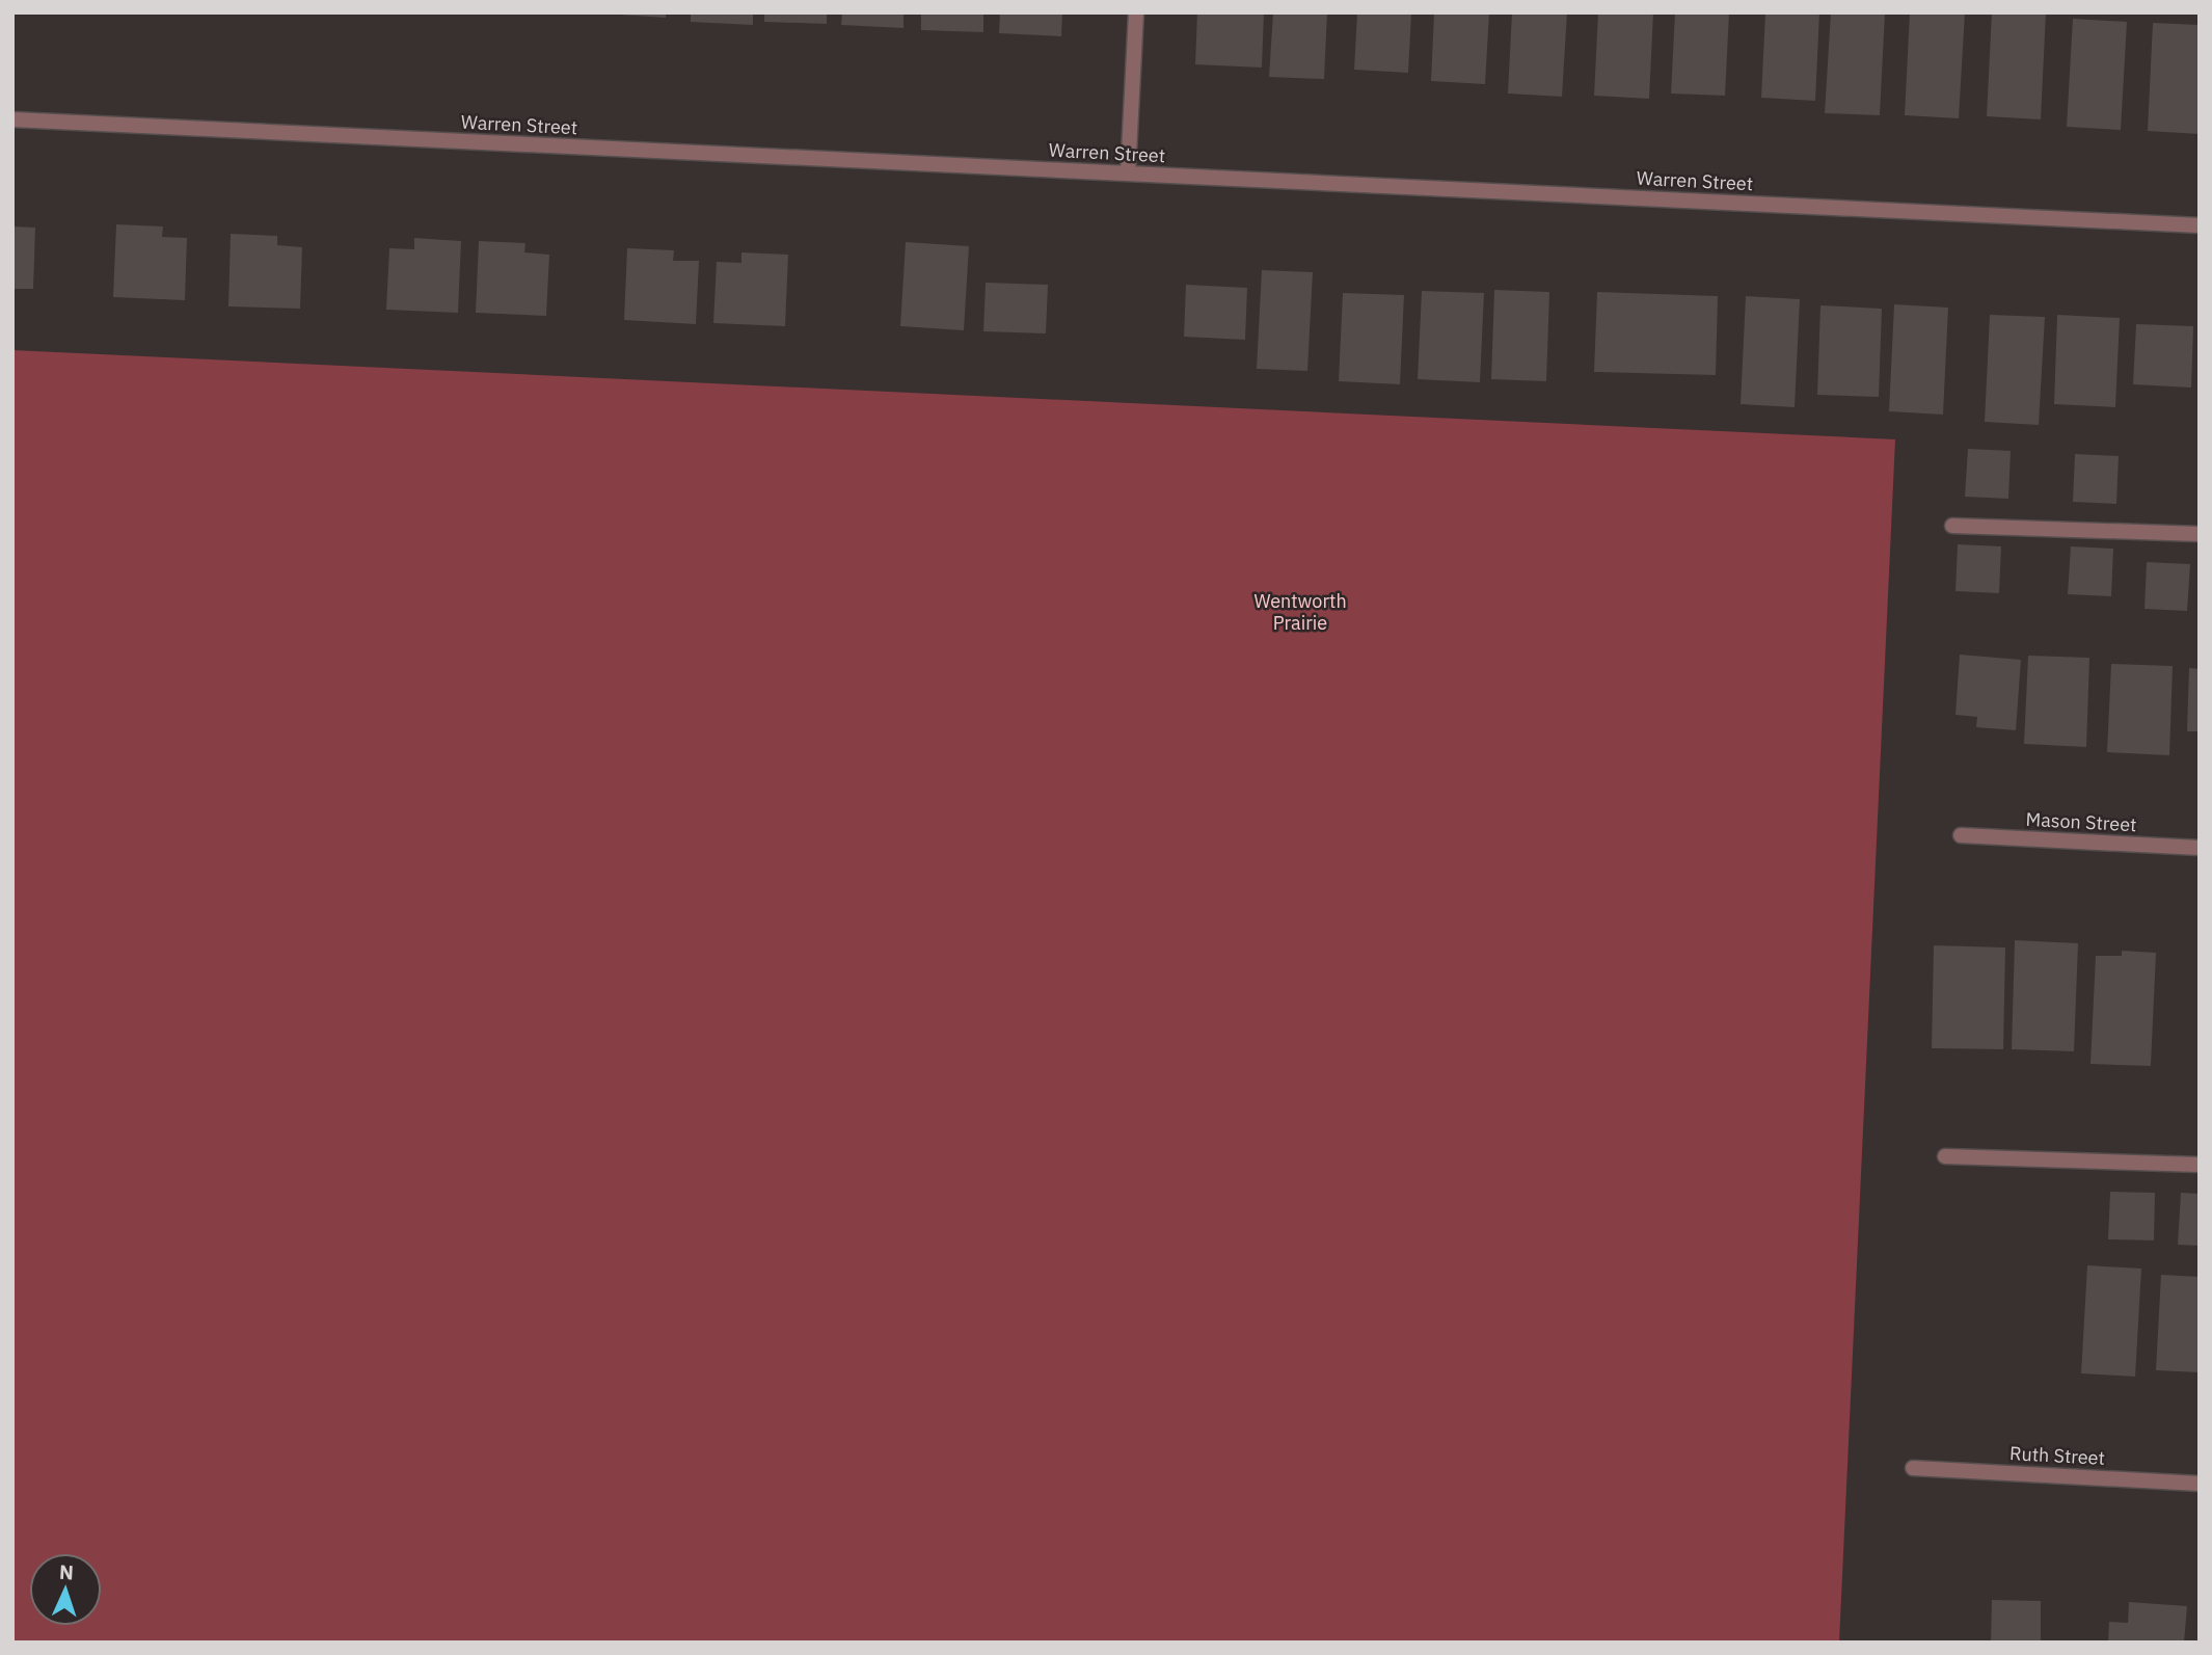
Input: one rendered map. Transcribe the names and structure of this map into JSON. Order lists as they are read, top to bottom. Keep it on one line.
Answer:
{"streets":{"street":["Warren Street","Mason Street","Ruth Street"]},"parks":["Wentworth Prairie"],"north":"top"}
